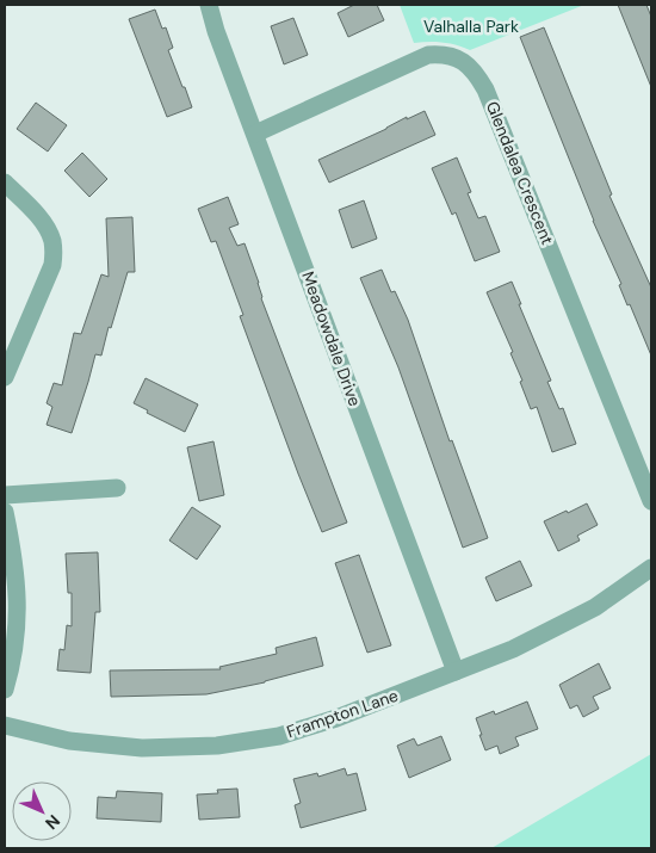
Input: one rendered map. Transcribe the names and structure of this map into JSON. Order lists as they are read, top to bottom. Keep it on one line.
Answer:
{"streets":{"street":["Glendalea Crescent","Meadowdale Drive","Frampton Lane"]},"crossings":[["Glendalea Crescent","Meadowdale Drive"],["Meadowdale Drive","Frampton Lane"]],"parks":["Valhalla Park"],"north":"bottom right"}
